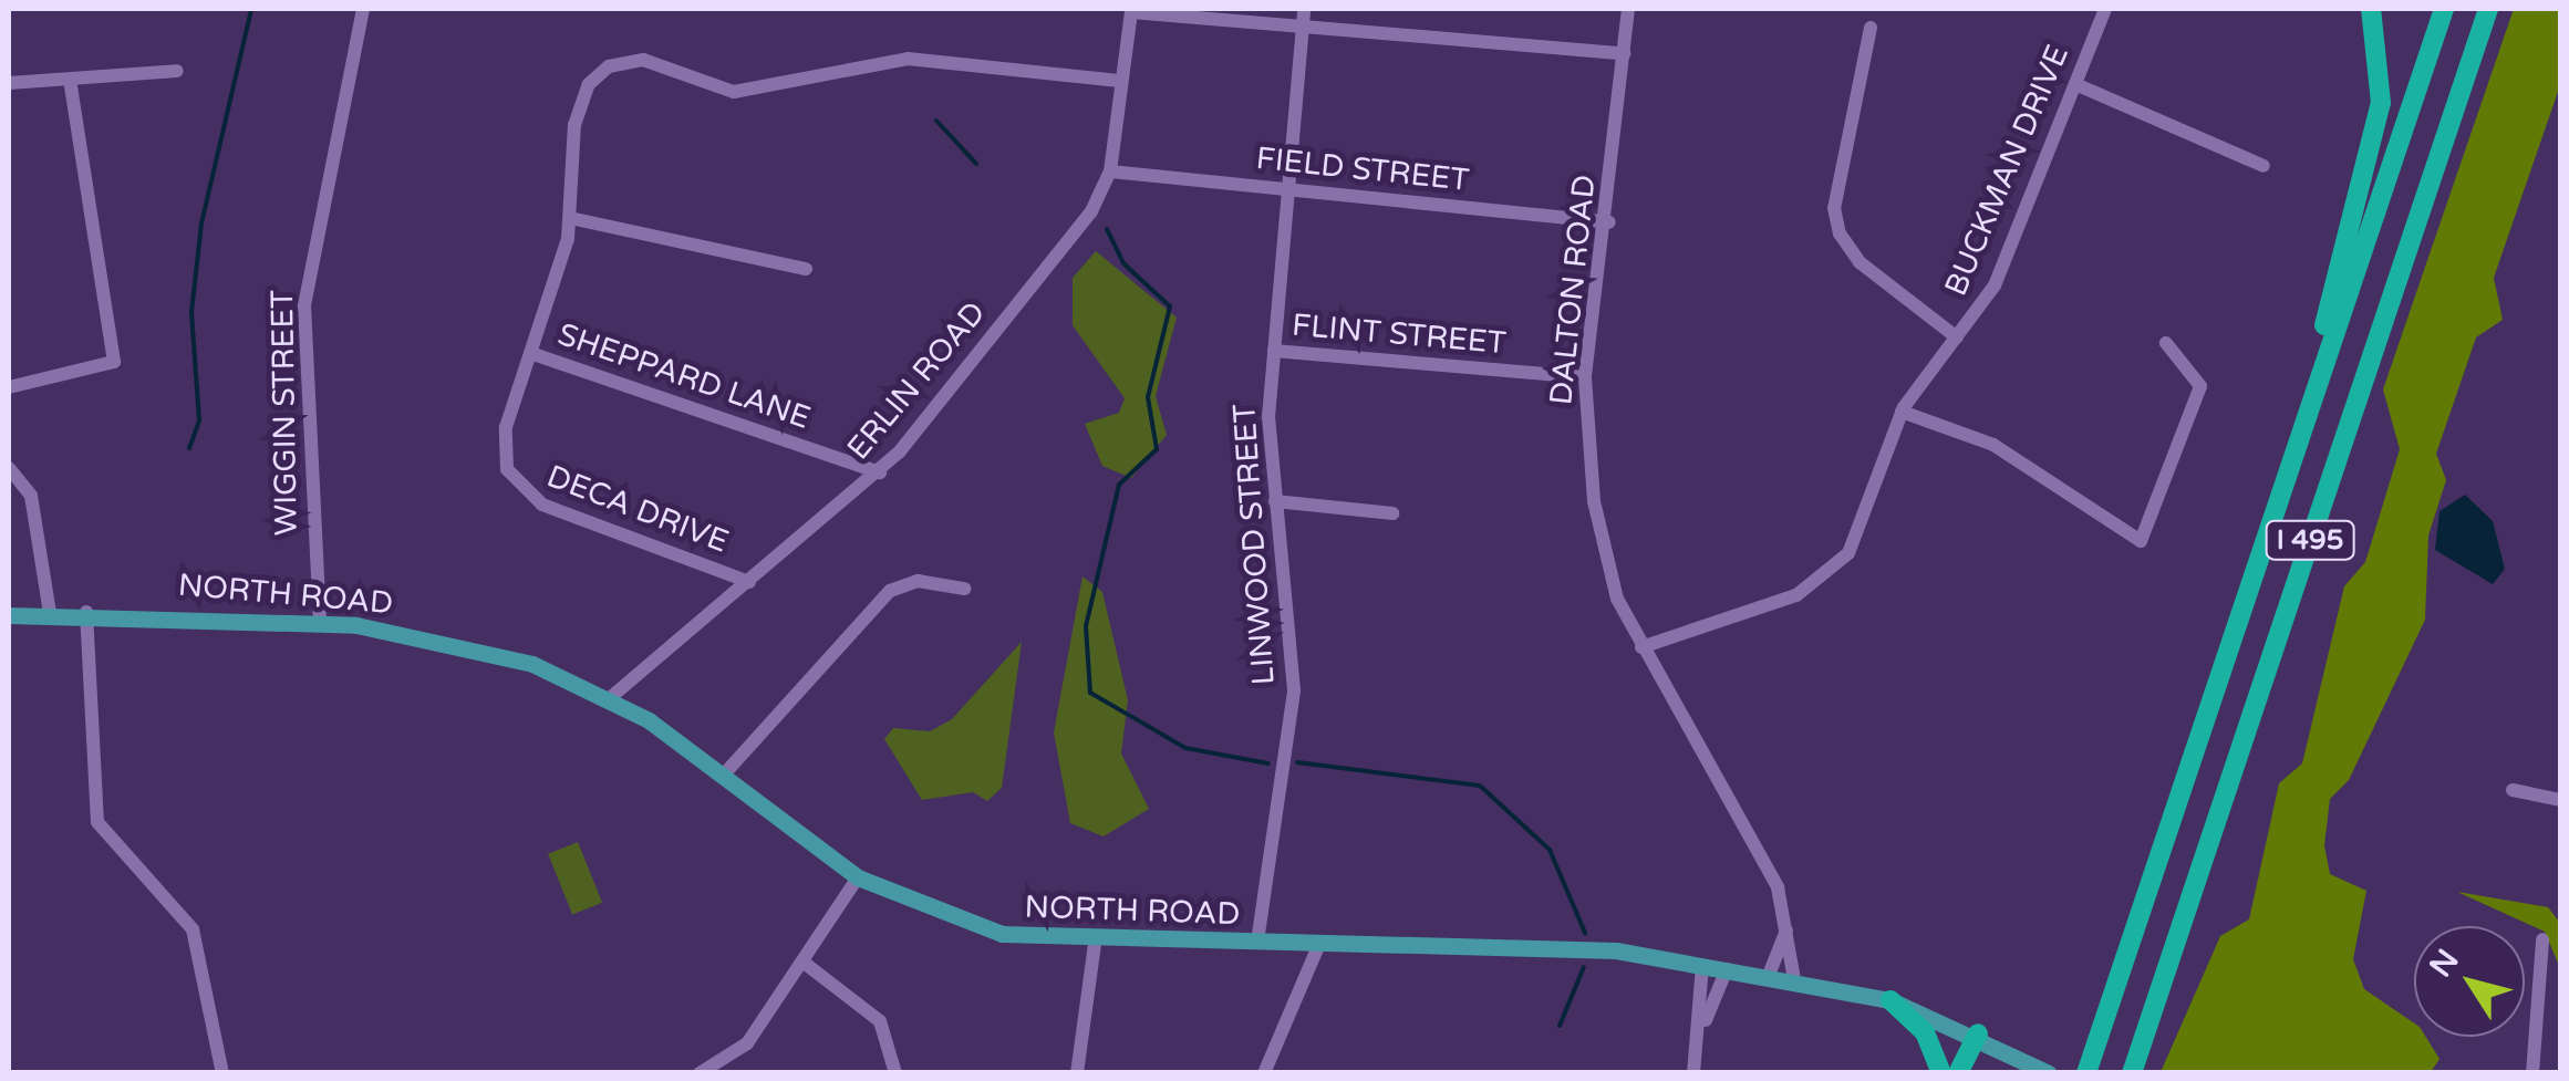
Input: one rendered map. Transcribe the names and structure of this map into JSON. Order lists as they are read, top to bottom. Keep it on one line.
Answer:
{"streets":{"highway":["I 495"],"main road":["NORTH ROAD"],"street":["FIELD STREET","BUCKMAN DRIVE","DALTON ROAD","FLINT STREET","SHEPPARD LANE","ERLIN ROAD","WIGGIN STREET","DECA DRIVE","LINWOOD STREET"]},"crossings":[["FIELD STREET","DALTON ROAD"],["FIELD STREET","ERLIN ROAD"],["FIELD STREET","LINWOOD STREET"],["BUCKMAN DRIVE","DALTON ROAD"],["DALTON ROAD","FLINT STREET"],["DALTON ROAD","NORTH ROAD"],["FLINT STREET","LINWOOD STREET"],["SHEPPARD LANE","ERLIN ROAD"],["SHEPPARD LANE","DECA DRIVE"],["ERLIN ROAD","DECA DRIVE"],["ERLIN ROAD","LINWOOD STREET"],["ERLIN ROAD","NORTH ROAD"],["WIGGIN STREET","NORTH ROAD"],["LINWOOD STREET","NORTH ROAD"]],"north":"top left"}
